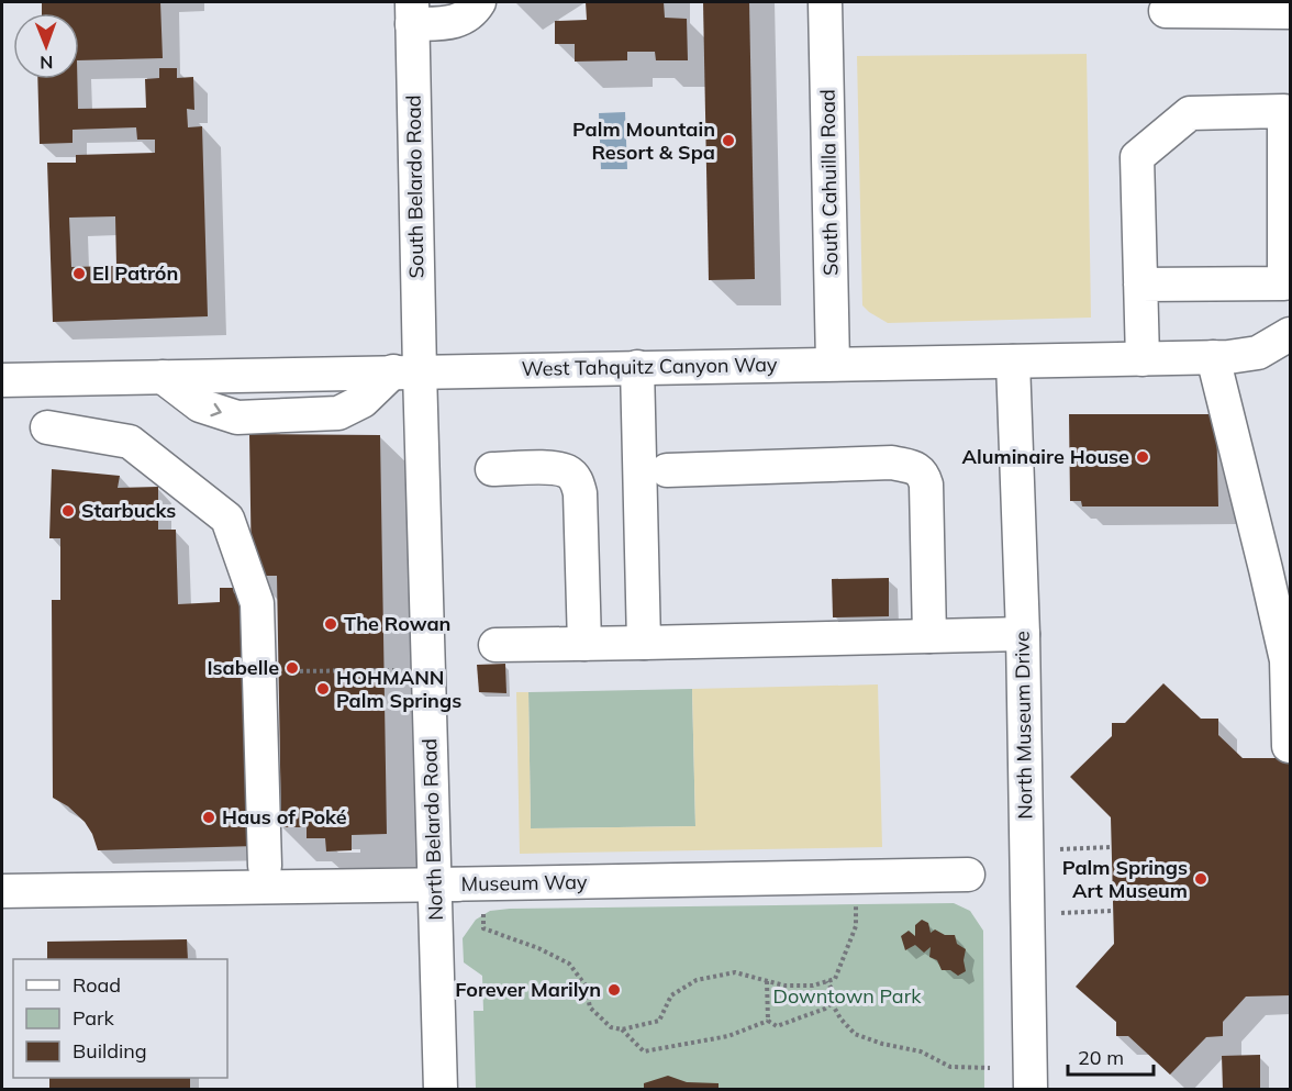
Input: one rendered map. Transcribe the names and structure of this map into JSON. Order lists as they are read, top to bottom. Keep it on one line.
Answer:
{"streets":{"street":["South Cahuilla Road","South Belardo Road","West Tahquitz Canyon Way","North Museum Drive","North Belardo Road","Museum Way"]},"crossings":[["South Cahuilla Road","West Tahquitz Canyon Way"],["South Belardo Road","West Tahquitz Canyon Way"],["South Belardo Road","North Belardo Road"],["West Tahquitz Canyon Way","North Museum Drive"],["West Tahquitz Canyon Way","North Belardo Road"],["North Belardo Road","Museum Way"]],"parks":["Downtown Park"],"places":["Palm Mountain Resort & Spa","El Patrón","Aluminaire House","Starbucks","The Rowan","Isabelle","HOHMANN Palm Springs","Haus of Poké","Palm Springs Art Museum","Forever Marilyn"],"legend":["Road","Park","Building"],"scale_bar":"20 m","north":"bottom"}
